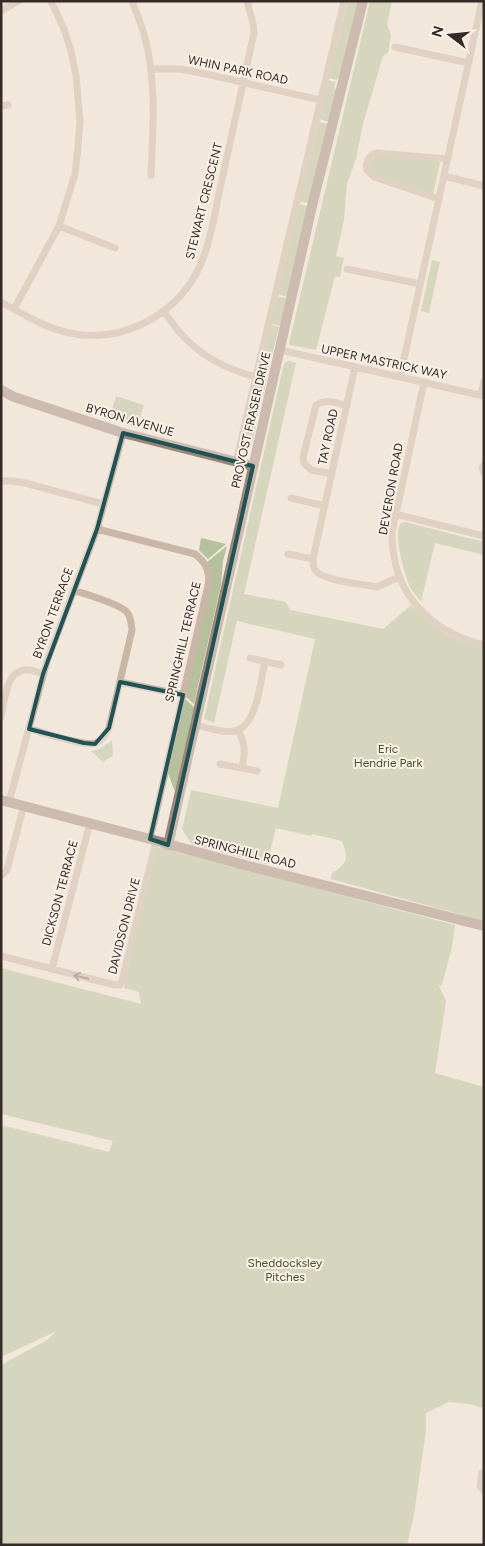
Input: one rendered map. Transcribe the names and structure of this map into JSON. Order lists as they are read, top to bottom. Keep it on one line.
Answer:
{"streets":{"street":["WHIN PARK ROAD","STEWART CRESCENT","UPPER MASTRICK WAY","BYRON AVENUE","PROVOST FRASER DRIVE","TAY ROAD","DEVERON ROAD","BYRON TERRACE","SPRINGHILL TERRACE","SPRINGHILL ROAD","DICKSON TERRACE","DAVIDSON DRIVE"]},"crossings":[["WHIN PARK ROAD","STEWART CRESCENT"],["WHIN PARK ROAD","PROVOST FRASER DRIVE"],["UPPER MASTRICK WAY","PROVOST FRASER DRIVE"],["UPPER MASTRICK WAY","TAY ROAD"],["UPPER MASTRICK WAY","DEVERON ROAD"],["BYRON AVENUE","PROVOST FRASER DRIVE"],["BYRON AVENUE","BYRON TERRACE"],["PROVOST FRASER DRIVE","SPRINGHILL ROAD"],["BYRON TERRACE","SPRINGHILL TERRACE"],["BYRON TERRACE","SPRINGHILL ROAD"],["SPRINGHILL TERRACE","SPRINGHILL ROAD"],["SPRINGHILL TERRACE","DAVIDSON DRIVE"],["SPRINGHILL ROAD","DICKSON TERRACE"],["SPRINGHILL ROAD","DAVIDSON DRIVE"],["DICKSON TERRACE","DAVIDSON DRIVE"]],"parks":["Eric Hendrie Park","Sheddocksley Pitches"],"north":"left"}
